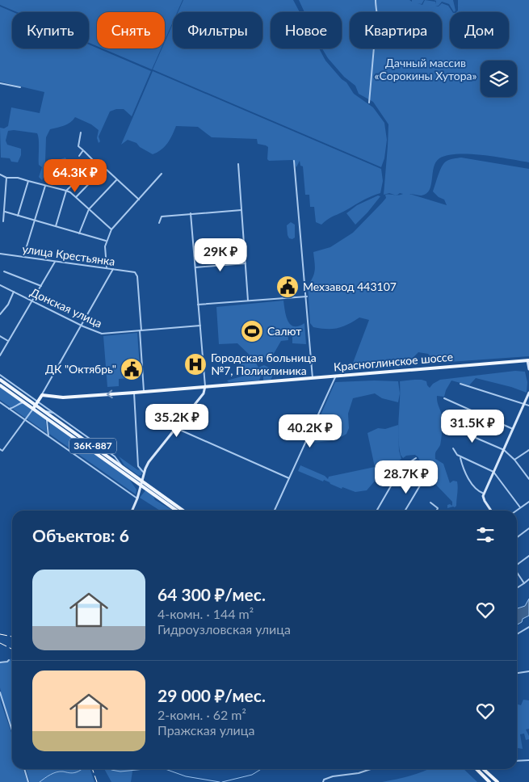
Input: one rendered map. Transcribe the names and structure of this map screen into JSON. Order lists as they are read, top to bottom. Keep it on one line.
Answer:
{"streets":{"main road":["Красноглинское шоссе","36К-887"],"street":["улица Крестьянка","Донская улица"]},"crossings":[["улица Крестьянка","Донская улица"]],"parks":["Дачный массив «Сорокины Хутора»"],"places":{"public building":["Мехзавод 443107","ДК \"Октябрь\""],"sports":["Салют"],"hospital":["Городская больница №7, Поликлиника"]},"page":{"chip":["Купить","Снять","Фильтры","Новое","Квартира","Дом"],"price":["64.3K ₽","29K ₽","35.2K ₽","31.5K ₽","40.2K ₽","28.7K ₽"],"heading":"Объектов: 6","list":[{"name":"64 300 ₽/мес.","note":"4-комн. · 144 m² · Гидроузловская улица"},{"name":"29 000 ₽/мес.","note":"2-комн. · 62 m² · Пражская улица"}]}}
